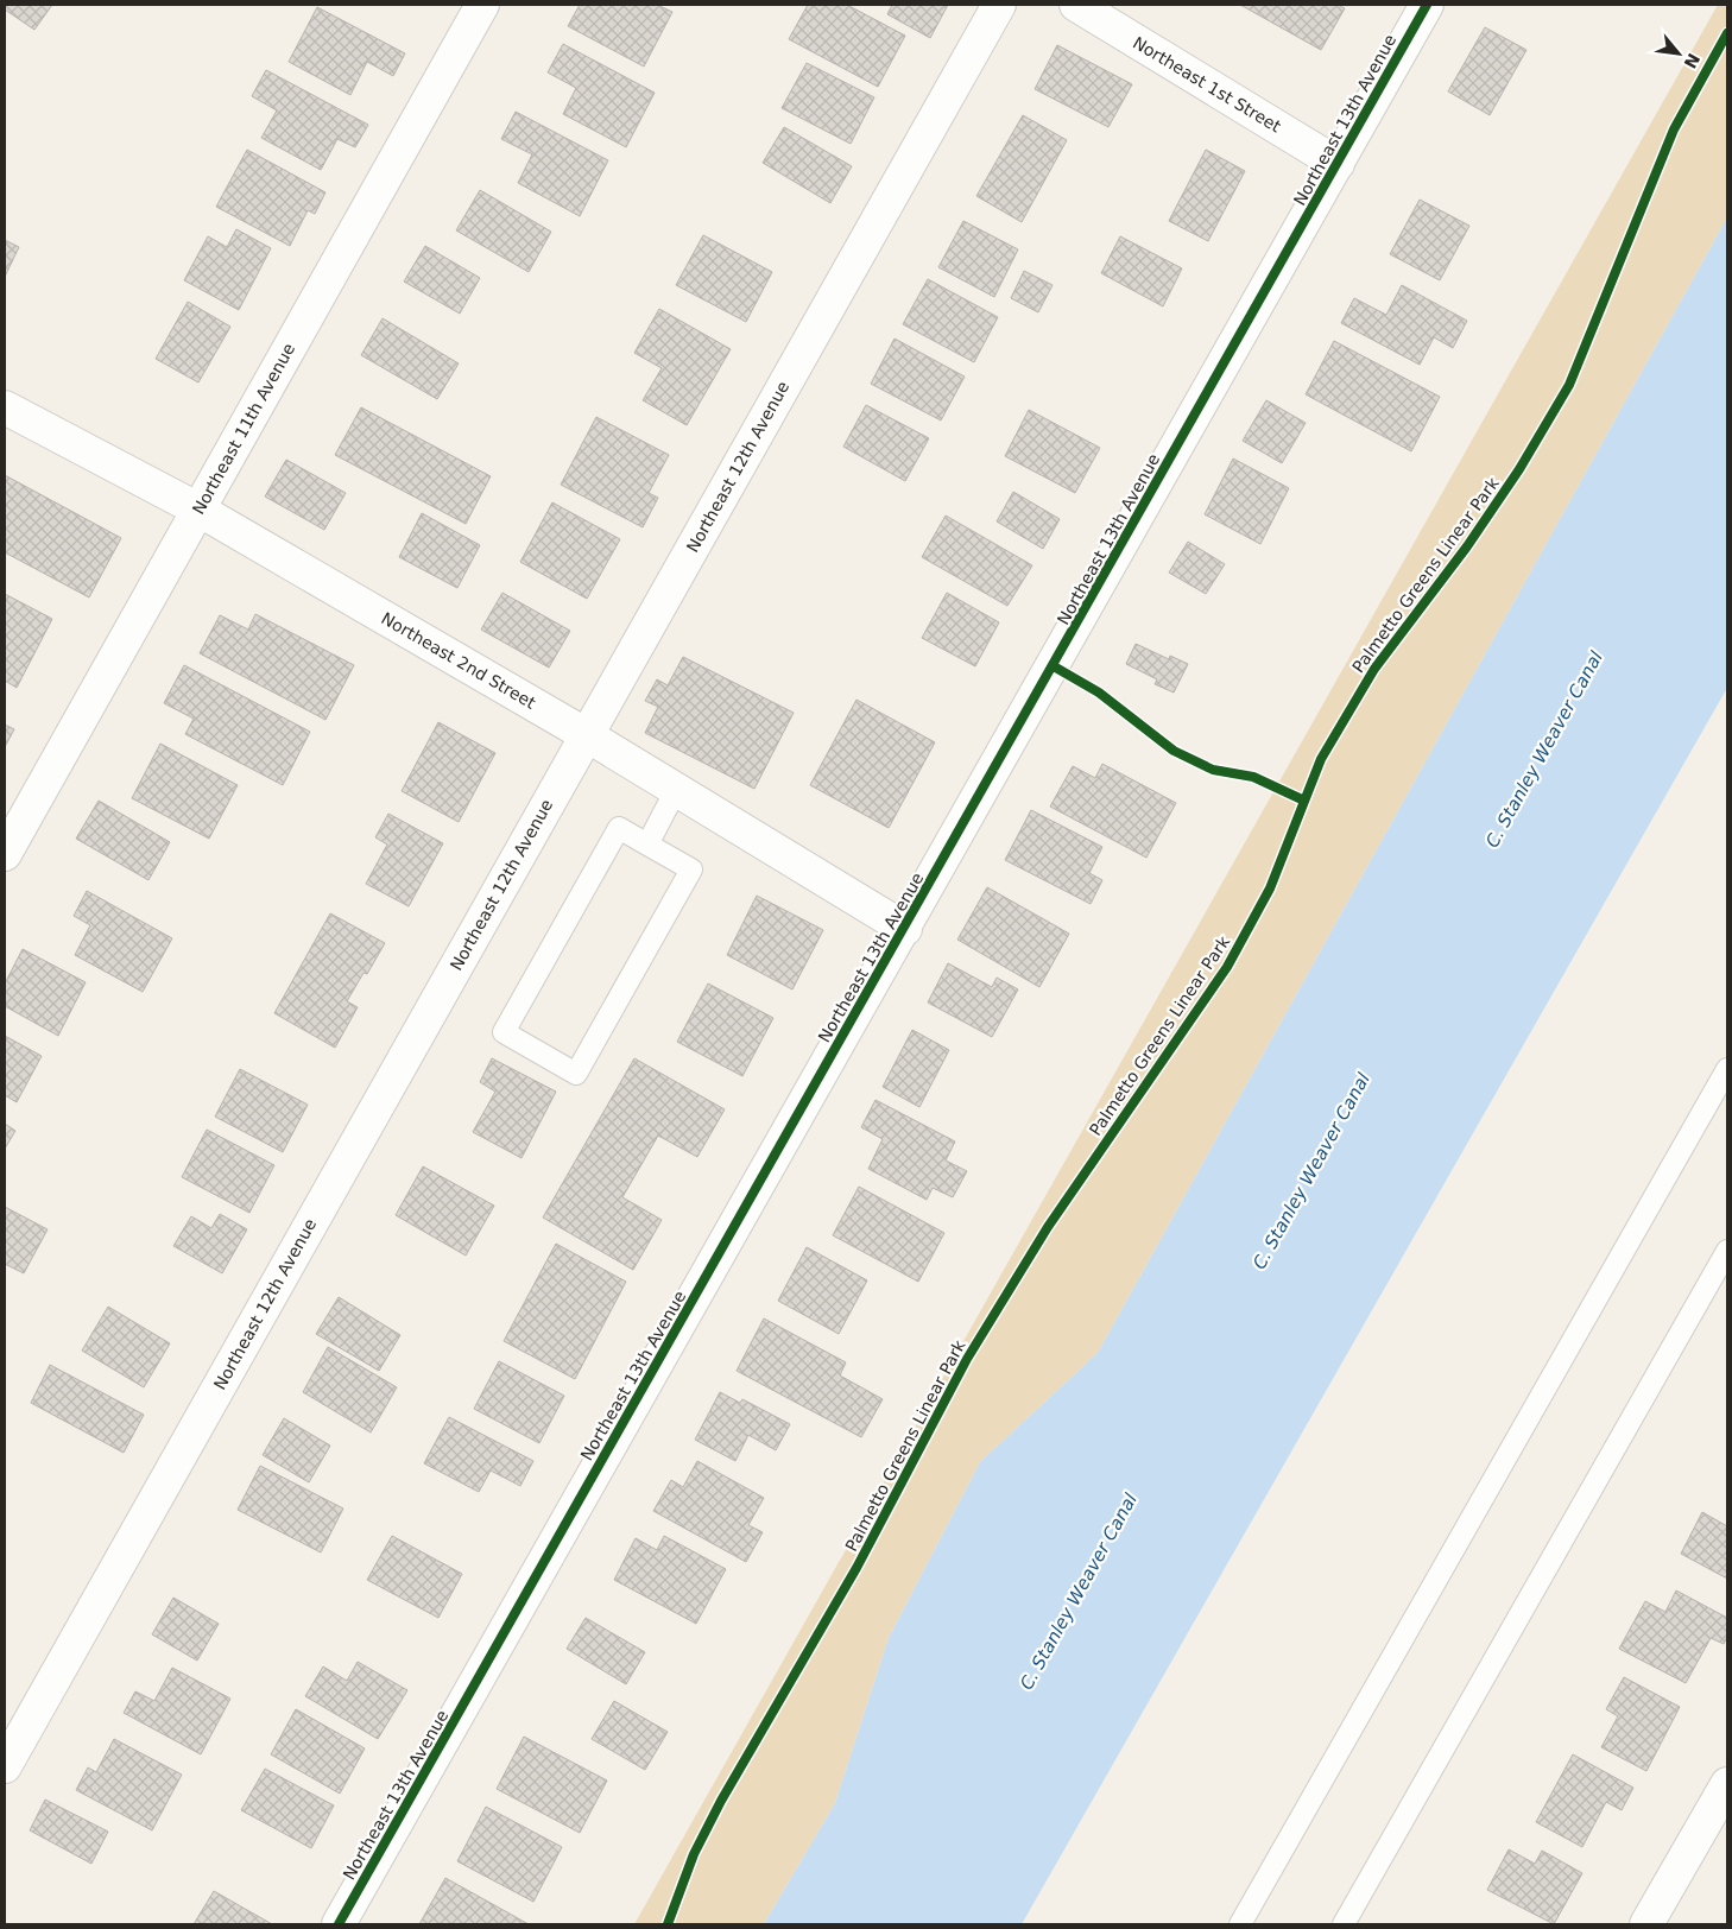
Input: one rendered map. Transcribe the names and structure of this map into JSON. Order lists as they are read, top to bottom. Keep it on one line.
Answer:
{"streets":{"street":["Northeast 1st Street","Northeast 13th Avenue","Northeast 11th Avenue","Northeast 12th Avenue","Northeast 2nd Street"],"cycle path":["Palmetto Greens Linear Park"]},"crossings":[["Northeast 1st Street","Northeast 13th Avenue"],["Northeast 13th Avenue","Northeast 2nd Street"],["Northeast 11th Avenue","Northeast 2nd Street"],["Northeast 12th Avenue","Northeast 2nd Street"]],"water":["C. Stanley Weaver Canal"],"north":"bottom right"}
